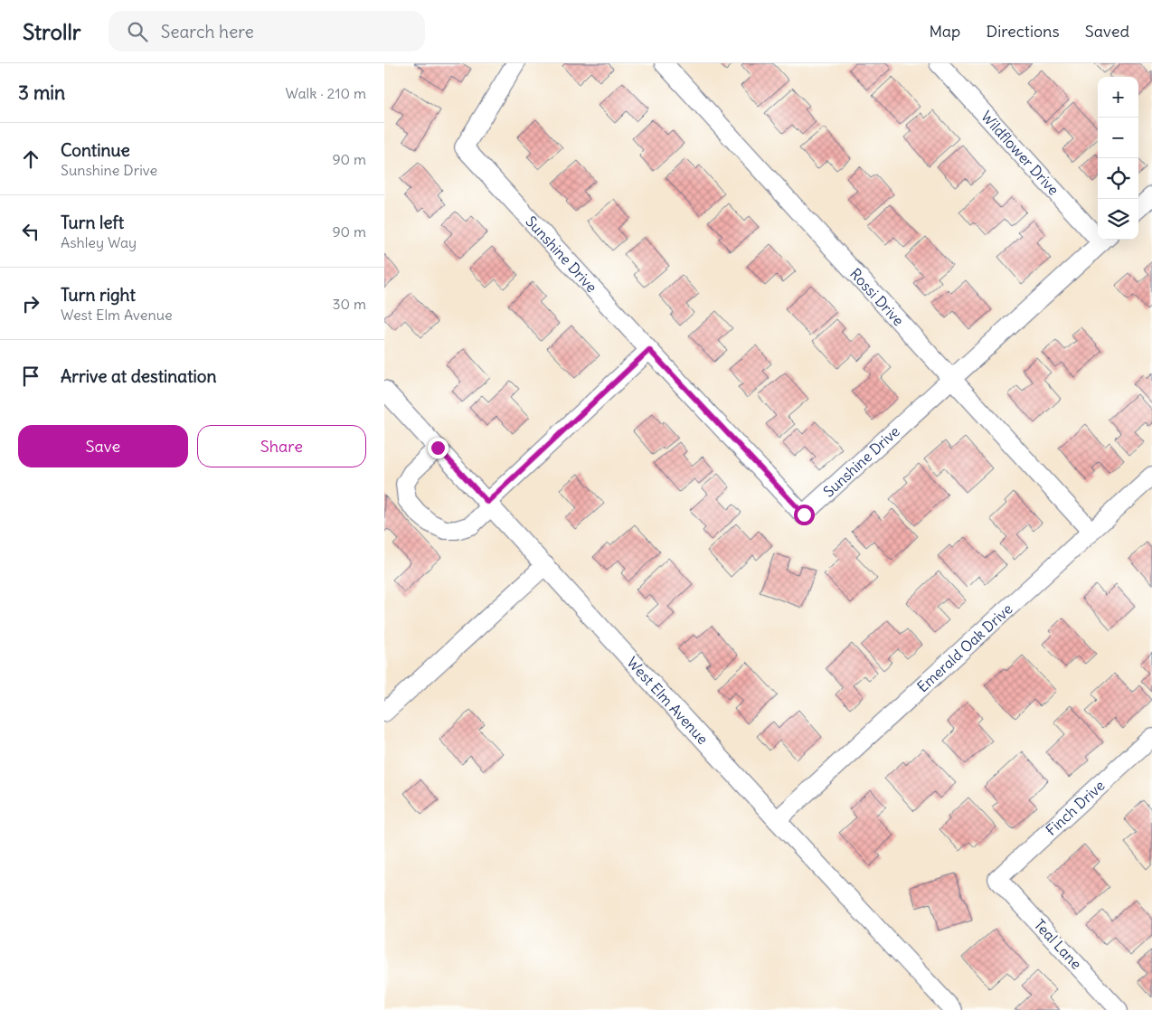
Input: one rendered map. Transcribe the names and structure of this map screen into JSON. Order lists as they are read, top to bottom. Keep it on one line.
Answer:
{"streets":{"street":["Wildflower Drive","Sunshine Drive","Rossi Drive","Emerald Oak Drive","West Elm Avenue","Finch Drive","Teal Lane"]},"crossings":[["Sunshine Drive","Rossi Drive"],["Rossi Drive","Emerald Oak Drive"],["Emerald Oak Drive","West Elm Avenue"],["Finch Drive","Teal Lane"]],"page":{"header":"Strollr","search":"Search here","nav":["Map","Directions","Saved"],"heading":["3 min","Walk · 210 m"],"map_buttons":["+","−"],"list":[["Continue","Sunshine Drive","90 m"],["Turn left","Ashley Way","90 m"],["Turn right","West Elm Avenue","30 m"],"Arrive at destination"],"buttons":["Save","Share"]}}
